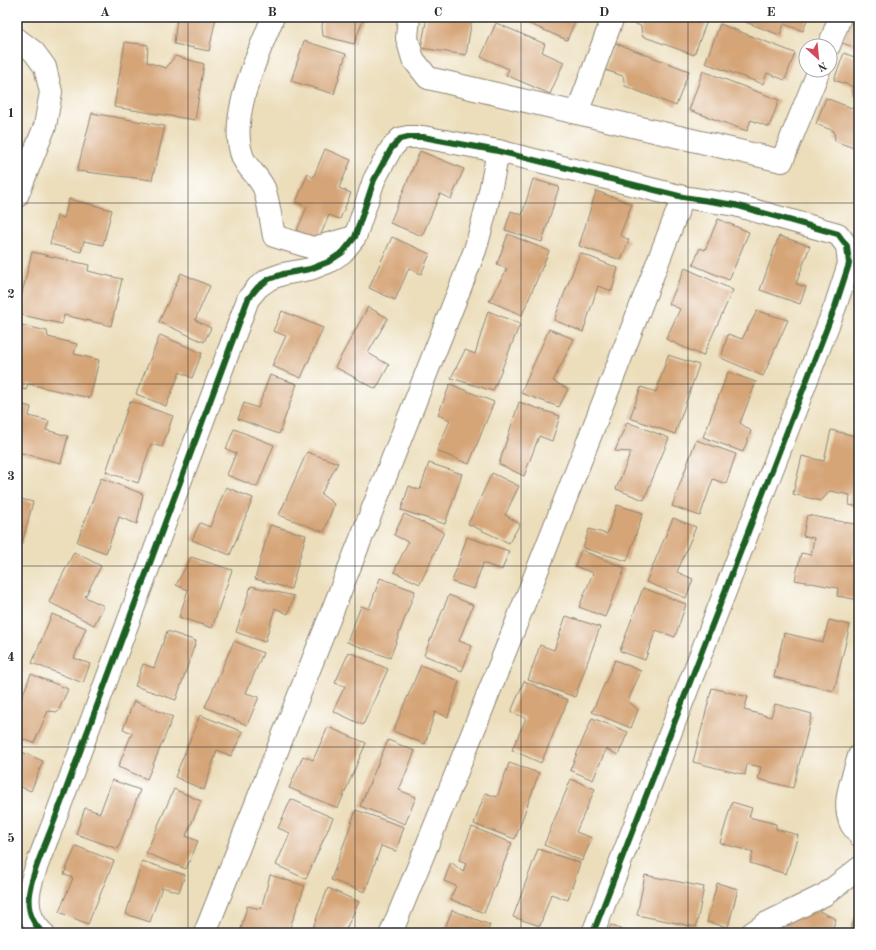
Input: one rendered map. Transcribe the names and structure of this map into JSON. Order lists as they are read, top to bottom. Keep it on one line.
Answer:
{"north":"bottom right","grid":{"columns":["A","B","C","D","E"],"rows":["1","2","3","4","5"]}}
